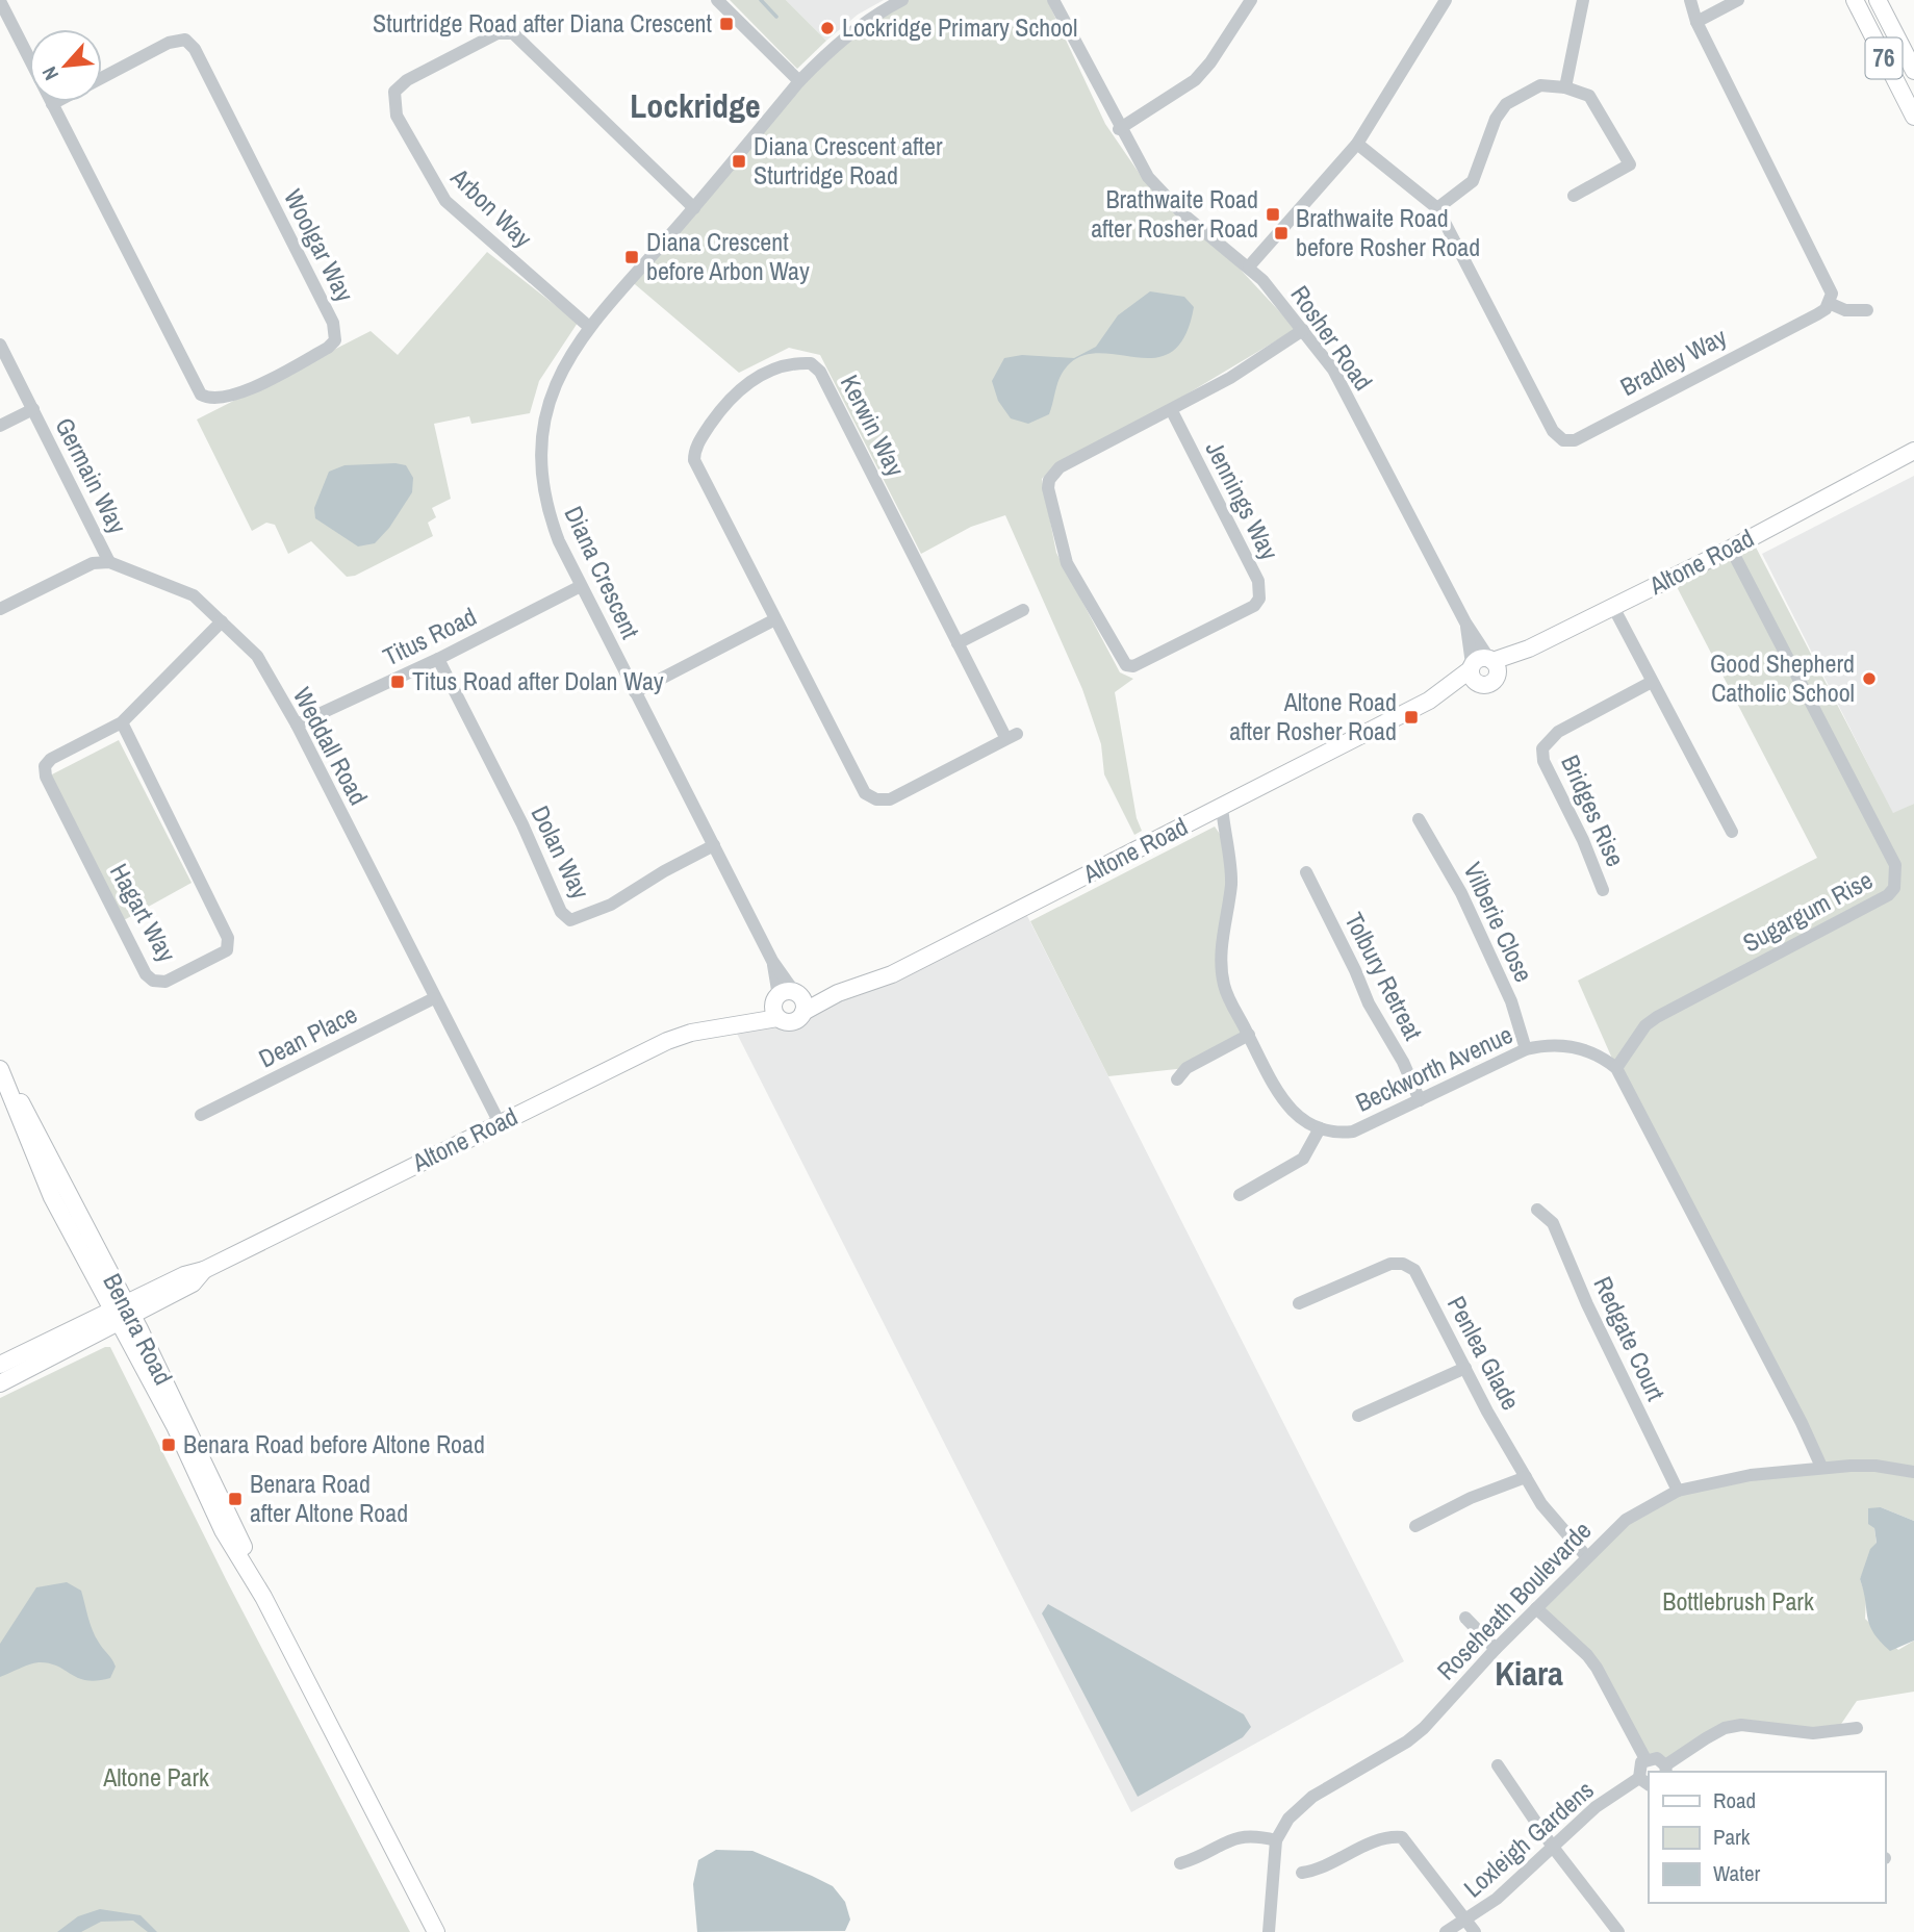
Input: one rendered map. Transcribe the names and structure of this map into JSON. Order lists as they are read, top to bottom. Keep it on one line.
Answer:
{"streets":{"main road":["76","Altone Road","Benara Road"],"street":["Arbon Way","Woolgar Way","Rosher Road","Bradley Way","Kerwin Way","Germain Way","Jennings Way","Diana Crescent","Titus Road","Weddall Road","Bridges Rise","Dolan Way","Sugargum Rise","Hagart Way","Vilberie Close","Tolbury Retreat","Dean Place","Beckworth Avenue","Redgate Court","Penlea Glade","Roseheath Boulevarde","Loxleigh Gardens"]},"crossings":[["Arbon Way","Diana Crescent"],["Rosher Road","Jennings Way"],["Rosher Road","Altone Road"],["Germain Way","Weddall Road"],["Altone Road","Diana Crescent"],["Altone Road","Weddall Road"],["Altone Road","Sugargum Rise"],["Altone Road","Beckworth Avenue"],["Altone Road","Benara Road"],["Diana Crescent","Titus Road"],["Diana Crescent","Dolan Way"],["Titus Road","Weddall Road"],["Titus Road","Dolan Way"],["Weddall Road","Hagart Way"],["Weddall Road","Dean Place"],["Sugargum Rise","Beckworth Avenue"],["Vilberie Close","Beckworth Avenue"],["Tolbury Retreat","Beckworth Avenue"],["Redgate Court","Roseheath Boulevarde"],["Penlea Glade","Roseheath Boulevarde"]],"districts":["Lockridge","Kiara"],"parks":["Bottlebrush Park","Altone Park"],"places":{"transit":["Sturtridge Road after Diana Crescent","Diana Crescent after Sturtridge Road","Brathwaite Road after Rosher Road","Brathwaite Road before Rosher Road","Diana Crescent before Arbon Way","Titus Road after Dolan Way","Altone Road after Rosher Road","Benara Road before Altone Road","Benara Road after Altone Road"],"other":["Lockridge Primary School","Good Shepherd Catholic School"]},"legend":["Road","Park","Water"],"north":"bottom left"}
